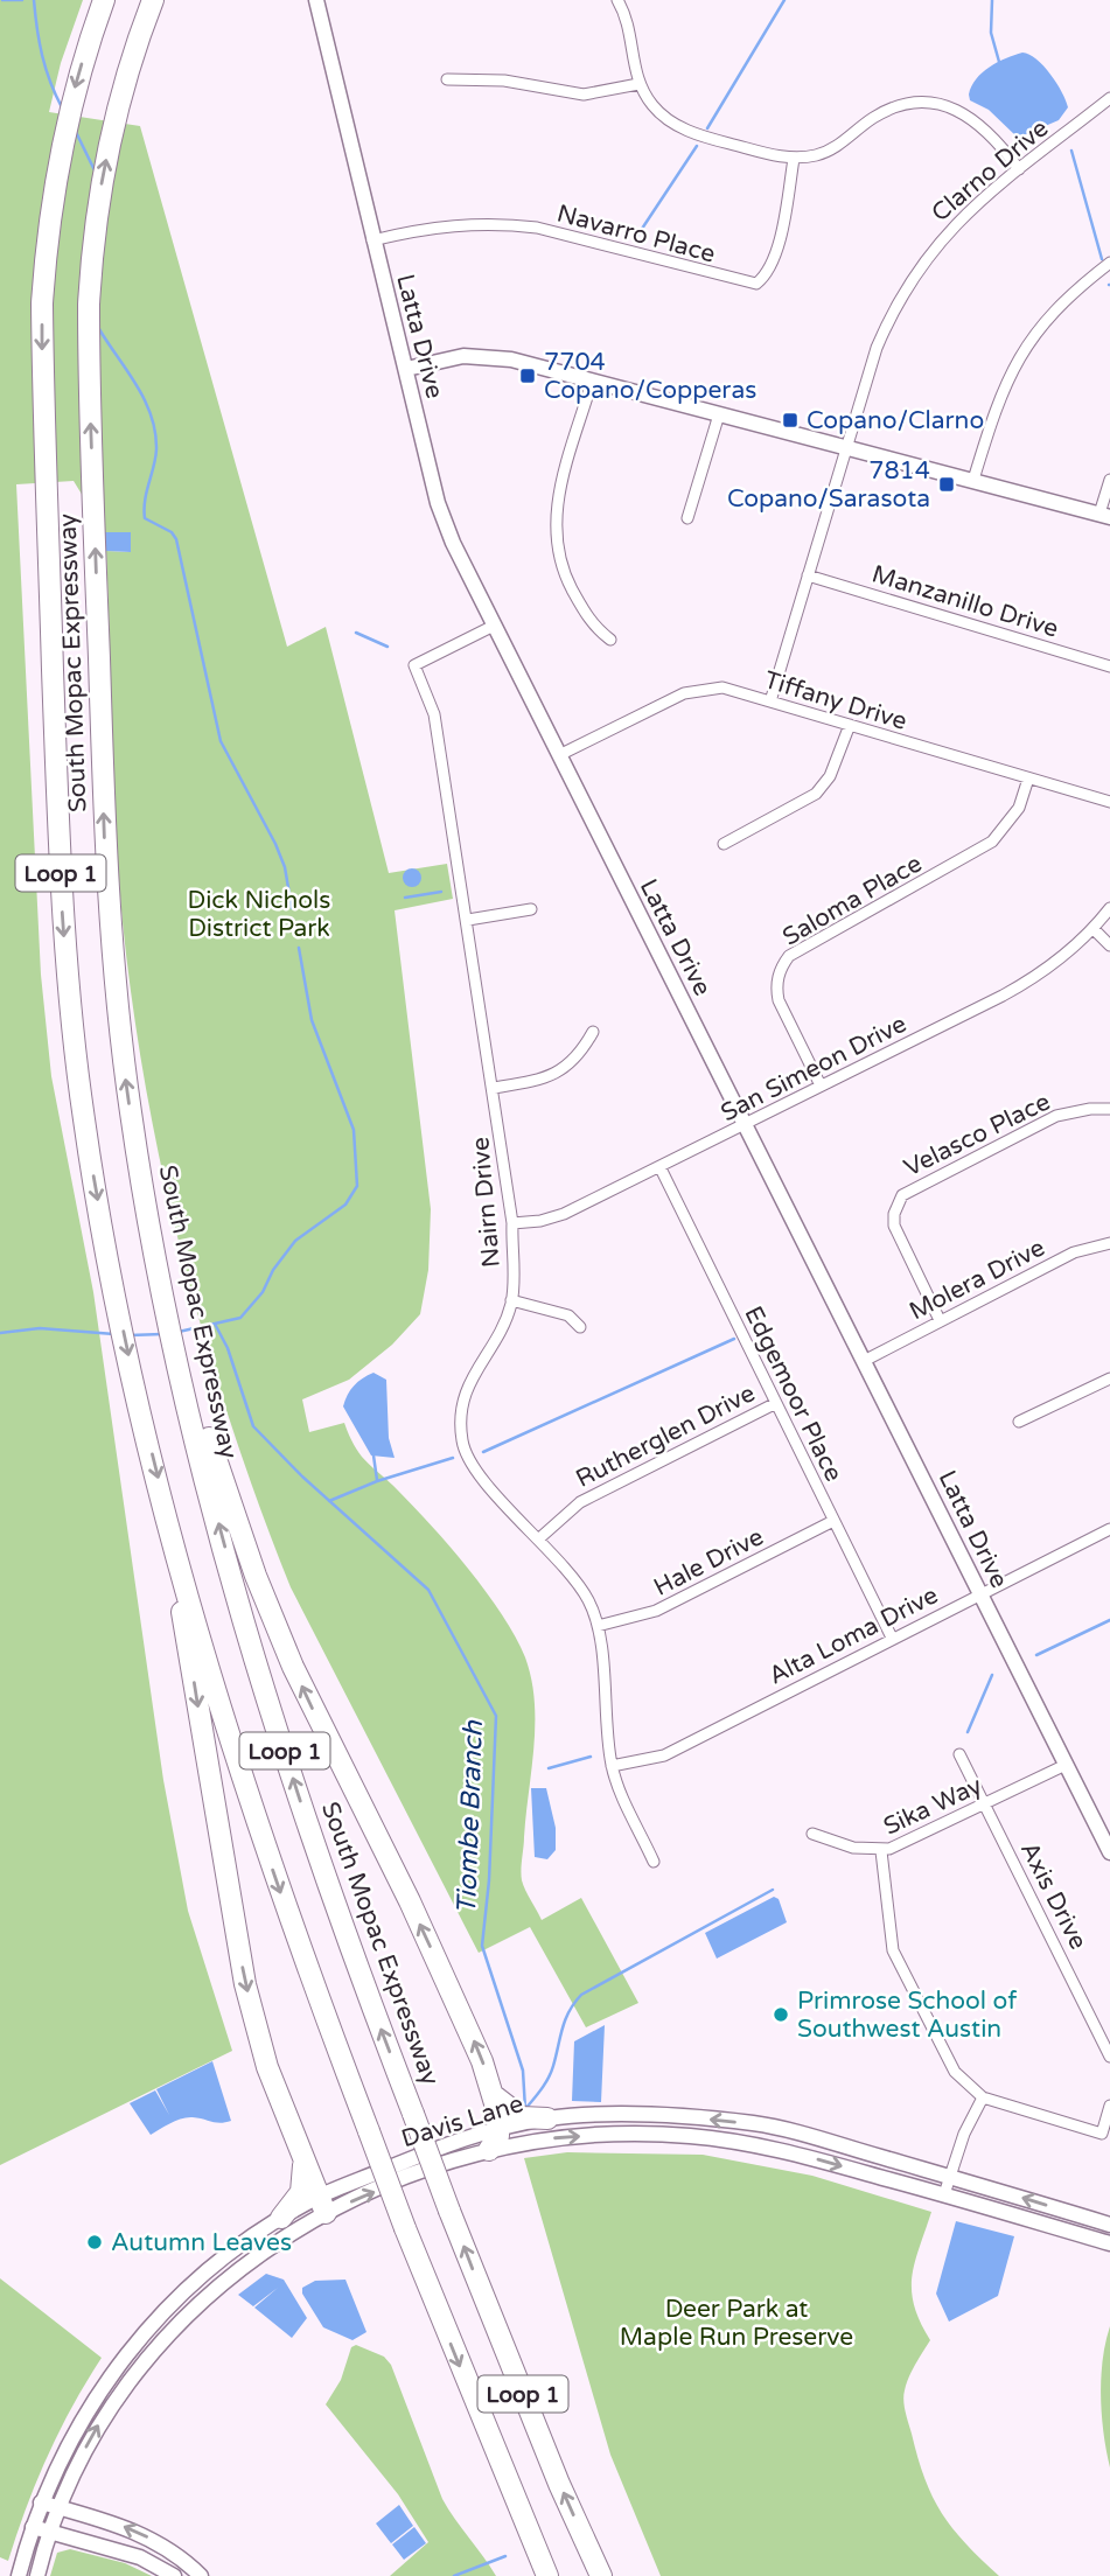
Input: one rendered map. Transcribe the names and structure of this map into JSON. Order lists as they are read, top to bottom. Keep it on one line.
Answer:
{"streets":{"highway":["South Mopac Expressway","Loop 1"],"street":["Clarno Drive","Navarro Place","Latta Drive","Manzanillo Drive","Tiffany Drive","Saloma Place","San Simeon Drive","Velasco Place","Nairn Drive","Molera Drive","Edgemoor Place","Rutherglen Drive","Hale Drive","Alta Loma Drive","Sika Way","Axis Drive","Davis Lane"]},"crossings":[["Clarno Drive","Manzanillo Drive"],["Clarno Drive","Tiffany Drive"],["Navarro Place","Latta Drive"],["Latta Drive","Tiffany Drive"],["Latta Drive","San Simeon Drive"],["Latta Drive","Nairn Drive"],["Latta Drive","Molera Drive"],["Latta Drive","Alta Loma Drive"],["Latta Drive","Sika Way"],["Tiffany Drive","Saloma Place"],["Saloma Place","San Simeon Drive"],["San Simeon Drive","Nairn Drive"],["San Simeon Drive","Edgemoor Place"],["Velasco Place","Molera Drive"],["Nairn Drive","Rutherglen Drive"],["Nairn Drive","Hale Drive"],["Nairn Drive","Alta Loma Drive"],["Edgemoor Place","Rutherglen Drive"],["Edgemoor Place","Hale Drive"],["Edgemoor Place","Alta Loma Drive"],["Sika Way","Axis Drive"]],"water":["Tiombe Branch"],"parks":["Dick Nichols District Park","Deer Park at Maple Run Preserve"],"places":{"transit":["7704 Copano/Copperas","Copano/Clarno","7814 Copano/Sarasota"],"other":["Primrose School of Southwest Austin","Autumn Leaves"]}}
